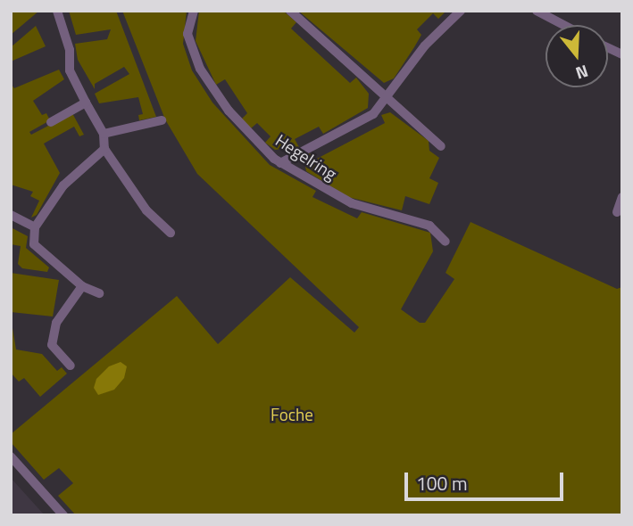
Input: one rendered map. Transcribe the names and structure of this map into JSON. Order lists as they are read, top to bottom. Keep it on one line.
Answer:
{"streets":{"street":["Hegelring"]},"parks":["Foche"],"scale_bar":"100 m","north":"bottom"}
